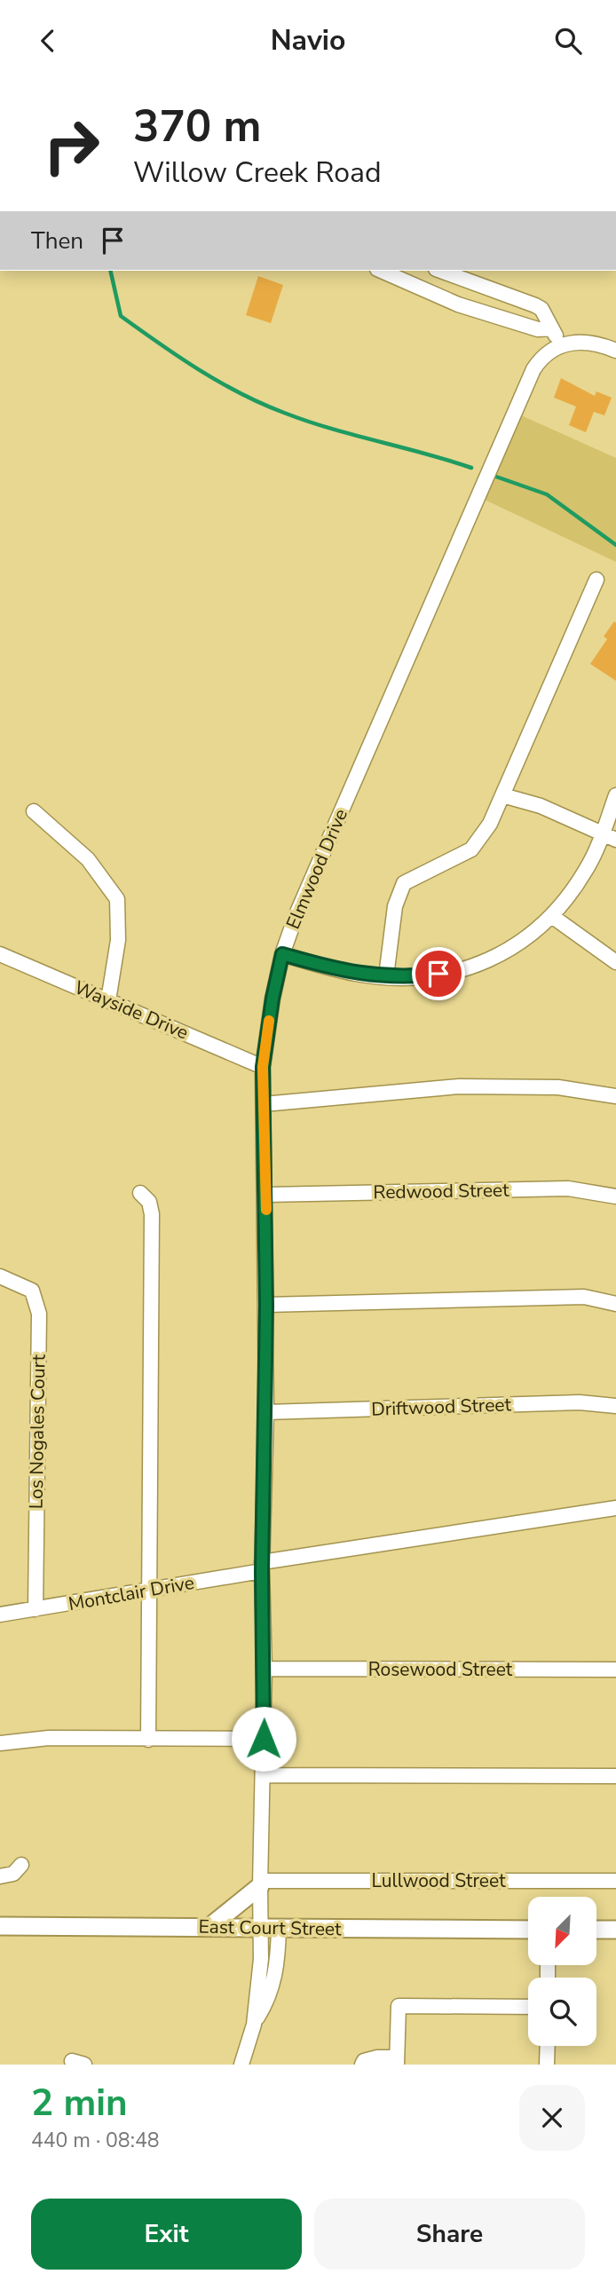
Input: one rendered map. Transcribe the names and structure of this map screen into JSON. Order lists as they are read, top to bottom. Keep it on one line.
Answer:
{"streets":{"main road":["East Court Street"],"street":["Elmwood Drive","Wayside Drive","Redwood Street","Driftwood Street","Los Nogales Court","Montclair Drive","Rosewood Street","Lullwood Street"]},"crossings":[["Elmwood Drive","Wayside Drive"],["Elmwood Drive","Redwood Street"],["Elmwood Drive","Driftwood Street"],["Elmwood Drive","Montclair Drive"],["Elmwood Drive","Rosewood Street"],["Elmwood Drive","Lullwood Street"],["Elmwood Drive","East Court Street"],["Los Nogales Court","Montclair Drive"]],"north":"bottom left","page":{"header":"Navio","turn":["370 m","Willow Creek Road"],"then":"Then","heading":["2 min","440 m · 08:48"],"buttons":["Exit","Share"]}}
